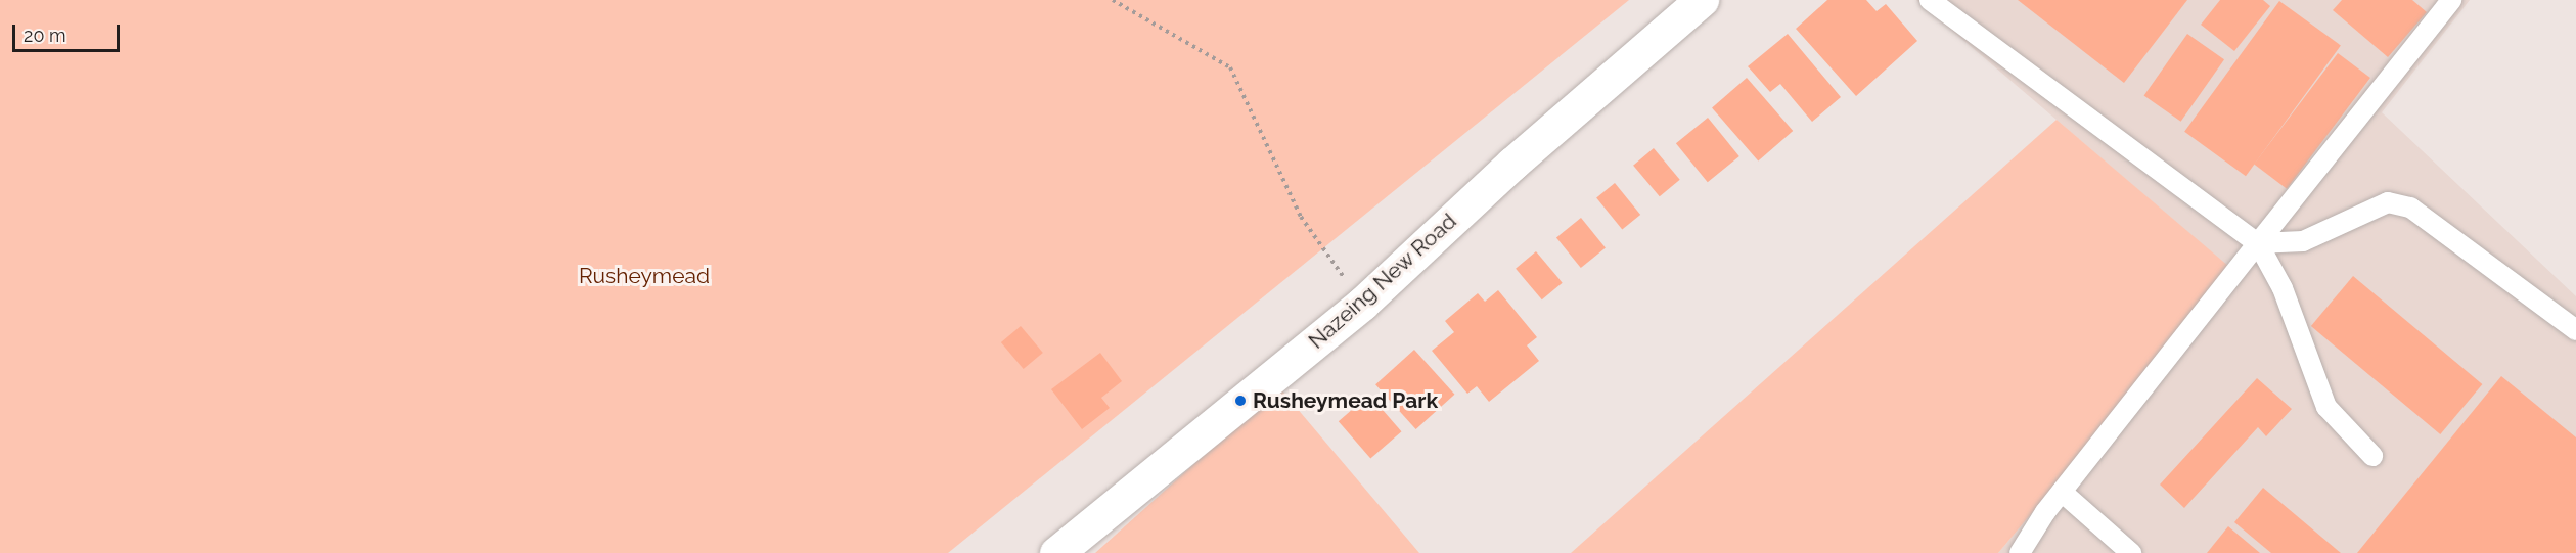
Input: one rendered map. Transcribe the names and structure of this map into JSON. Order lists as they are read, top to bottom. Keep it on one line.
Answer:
{"streets":{"main road":["Nazeing New Road"]},"parks":["Rusheymead"],"places":["Rusheymead Park"],"scale_bar":"20 m"}
